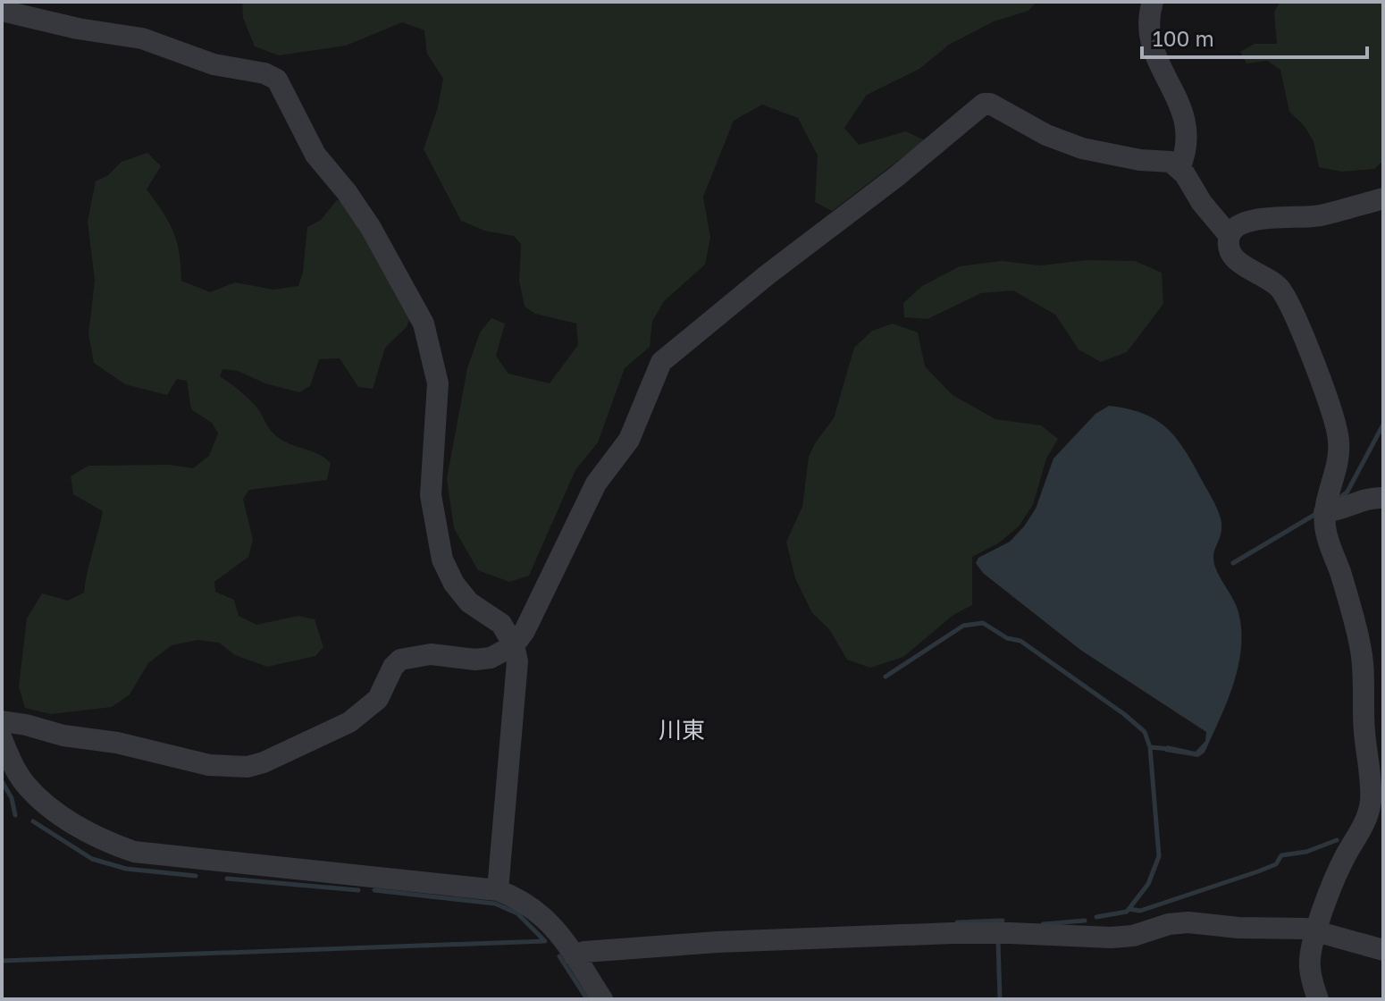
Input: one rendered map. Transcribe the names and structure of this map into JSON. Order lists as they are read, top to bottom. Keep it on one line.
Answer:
{"districts":["川東"],"scale_bar":"100 m"}
